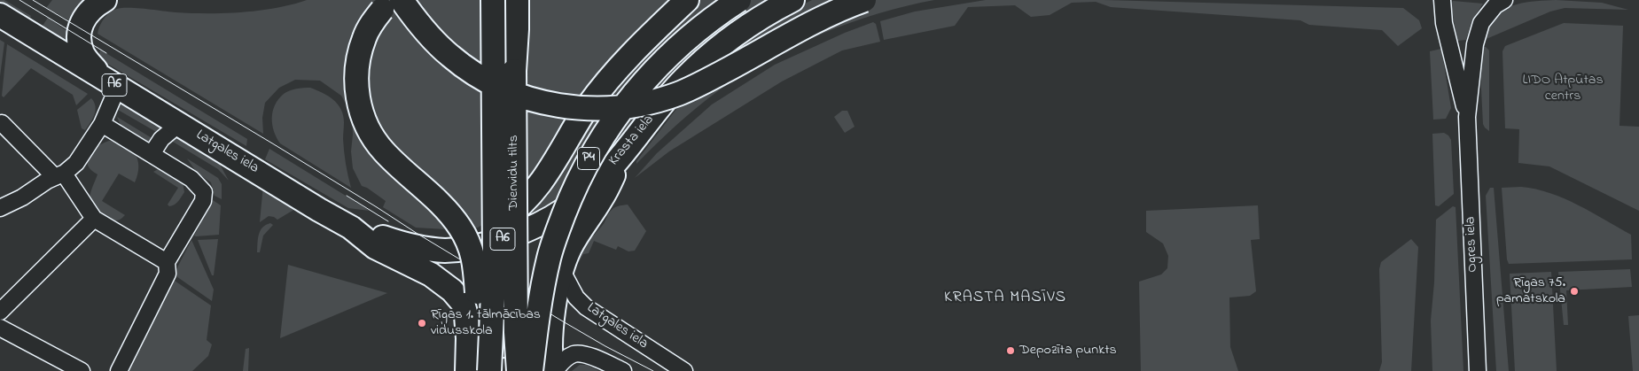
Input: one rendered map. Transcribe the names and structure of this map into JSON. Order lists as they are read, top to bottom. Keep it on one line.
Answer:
{"streets":{"highway":["A6","Krasta iela","Latgales iela","P4","Dienvidu tilts"],"street":["Ogres iela"]},"crossings":[["Krasta iela","Latgales iela"]],"districts":["KRASTA MASĪVS"],"parks":["LIDO Atpūtas centrs"],"places":["Rīgas 75. pamatskola","Rīgas 1. tālmācības vidusskola","Depozīta punkts"]}
